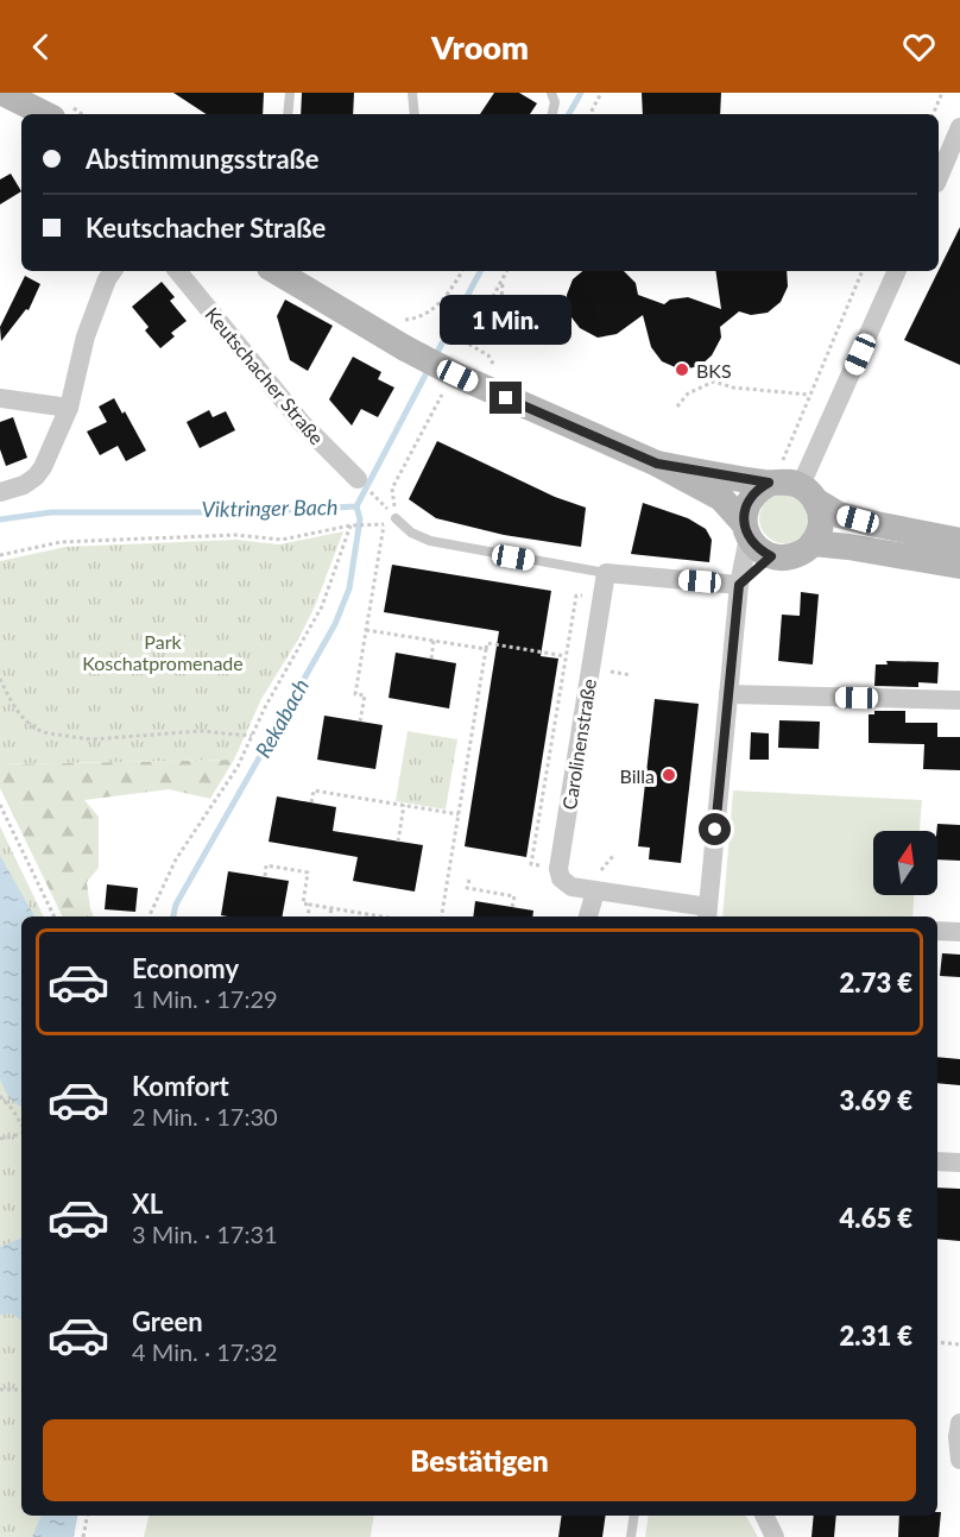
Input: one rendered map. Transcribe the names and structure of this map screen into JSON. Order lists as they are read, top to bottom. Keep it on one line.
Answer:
{"streets":{"street":["Keutschacher Straße","Carolinenstraße"]},"water":["Viktringer Bach","Rekabach"],"parks":["Park Koschatpromenade"],"places":["BKS","Billa"],"north":"top","page":{"header":"Vroom","banner":["Abstimmungsstraße","Keutschacher Straße"],"bubble":"1 Min.","list":[{"name":"Economy","note":"1 Min. · 17:29","value":"2.73 €"},{"name":"Komfort","note":"2 Min. · 17:30","value":"3.69 €"},{"name":"XL","note":"3 Min. · 17:31","value":"4.65 €"},{"name":"Green","note":"4 Min. · 17:32","value":"2.31 €"}],"buttons":"Bestätigen"}}
